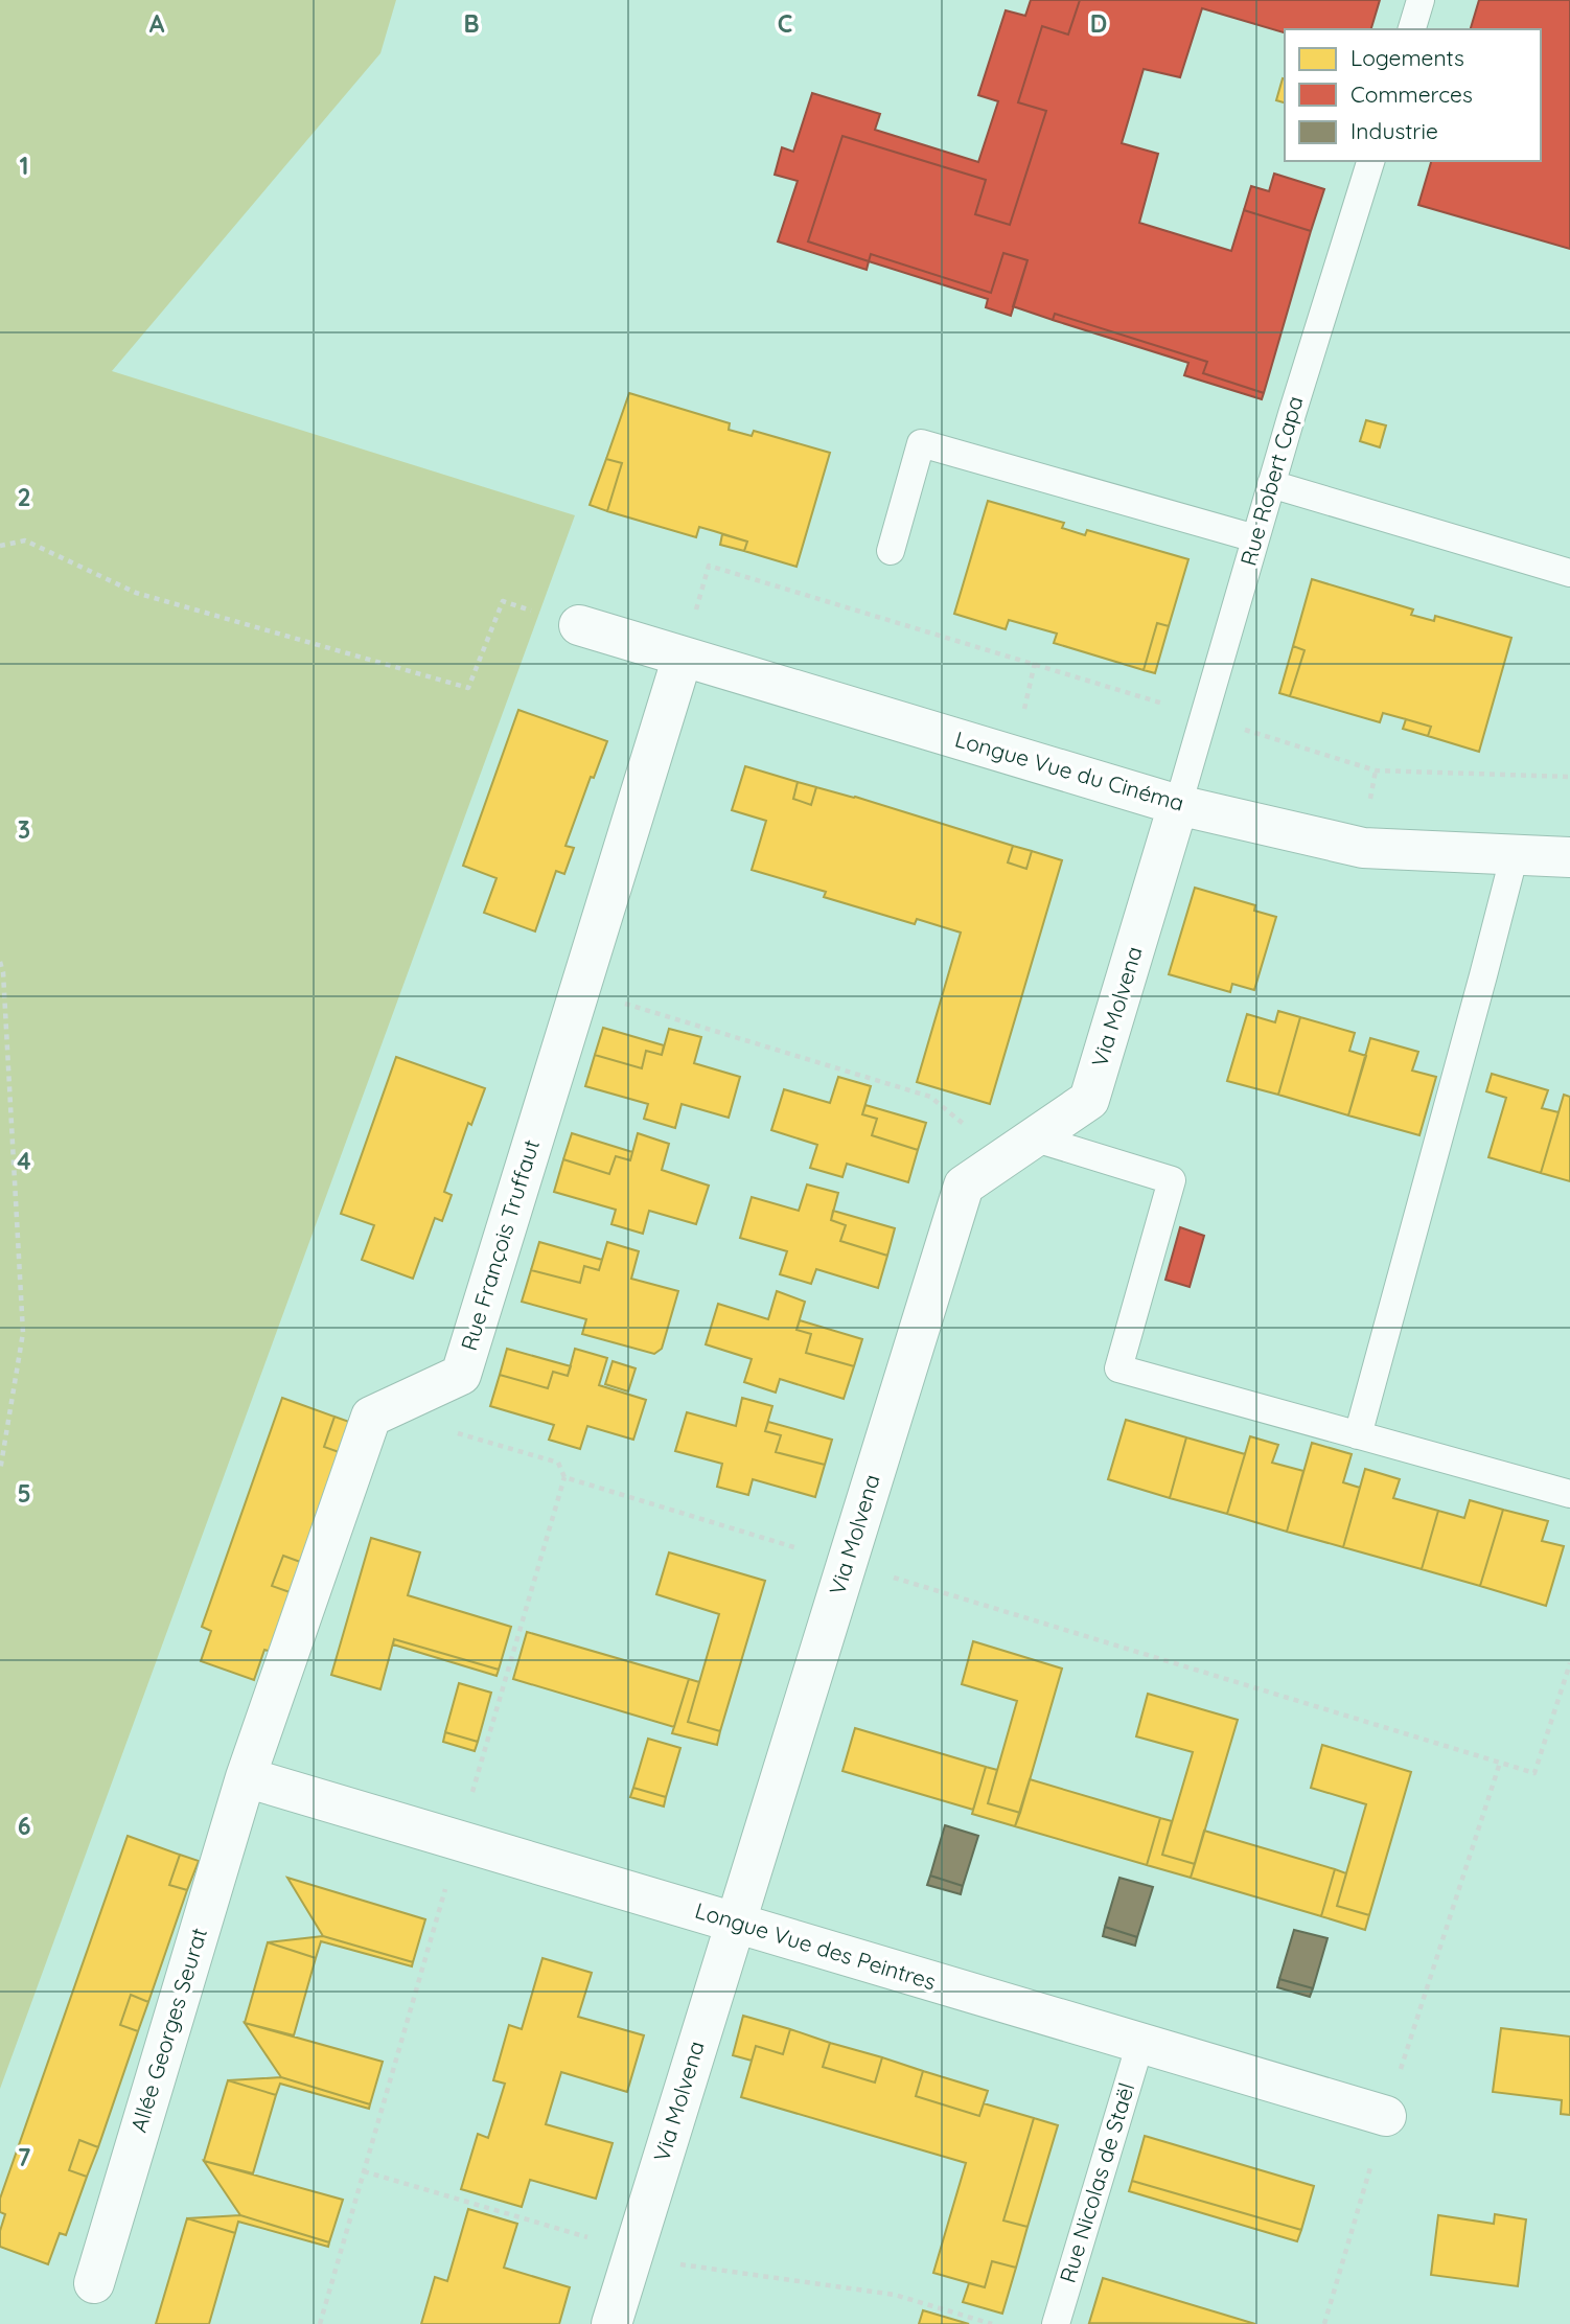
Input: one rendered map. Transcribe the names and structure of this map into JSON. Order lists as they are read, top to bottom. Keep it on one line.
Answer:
{"streets":{"street":["Longue Vue du Cinéma","Via Molvena","Rue François Truffaut","Longue Vue des Peintres","Allée Georges Seurat"],"lane":["Rue Robert Capa","Rue Nicolas de Staël"]},"crossings":[["Rue Robert Capa","Longue Vue du Cinéma"],["Rue Robert Capa","Via Molvena"],["Longue Vue du Cinéma","Via Molvena"],["Longue Vue du Cinéma","Rue François Truffaut"],["Via Molvena","Longue Vue des Peintres"],["Rue François Truffaut","Longue Vue des Peintres"],["Rue François Truffaut","Allée Georges Seurat"],["Longue Vue des Peintres","Allée Georges Seurat"],["Longue Vue des Peintres","Rue Nicolas de Staël"]],"legend":["Logements","Commerces","Industrie"],"grid":{"columns":["A","B","C","D"],"rows":["1","2","3","4","5","6","7"]}}
